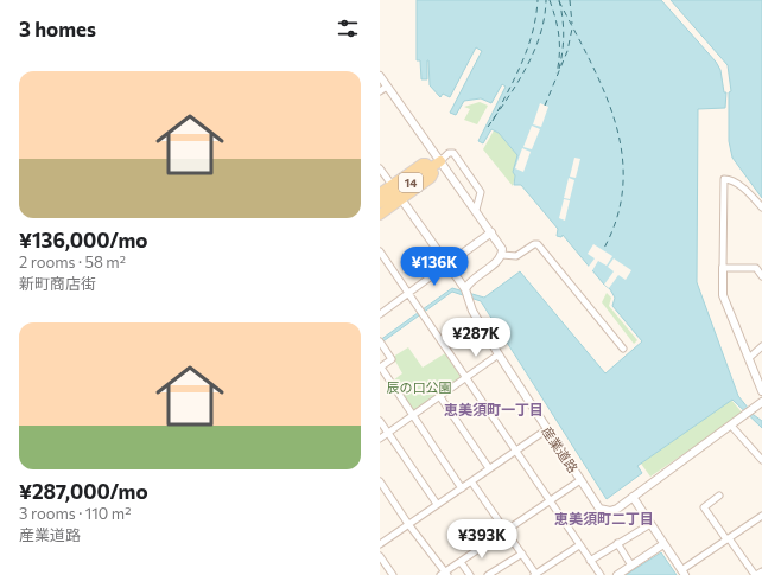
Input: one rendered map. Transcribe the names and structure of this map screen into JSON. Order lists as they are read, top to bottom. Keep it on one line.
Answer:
{"streets":{"main road":["14"],"street":["産業道路"]},"crossings":[["14","産業道路"]],"districts":["恵美須町一丁目","恵美須町二丁目"],"parks":["辰の口公園"],"page":{"heading":"3 homes","list":[{"name":"¥136,000/mo","note":"2 rooms · 58 m² · 新町商店街"},{"name":"¥287,000/mo","note":"3 rooms · 110 m² · 産業道路"}],"price":["¥136K","¥287K","¥393K"]}}
